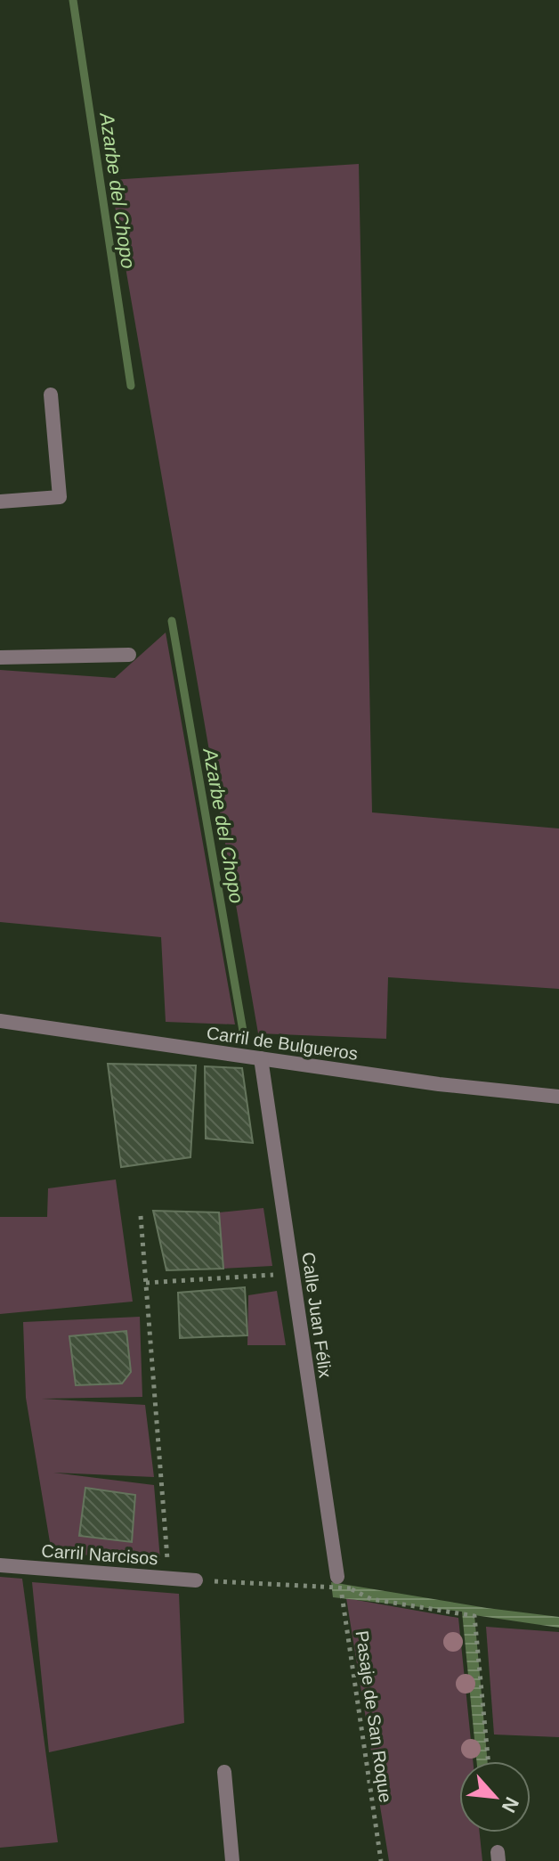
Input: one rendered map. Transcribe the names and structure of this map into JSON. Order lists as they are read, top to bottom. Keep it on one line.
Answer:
{"streets":{"street":["Carril de Bulgueros","Calle Juan Félix","Carril Narcisos"],"path":["Pasaje de San Roque"]},"crossings":[["Carril de Bulgueros","Calle Juan Félix"],["Calle Juan Félix","Pasaje de San Roque"]],"water":["Azarbe del Chopo"],"north":"bottom right"}
